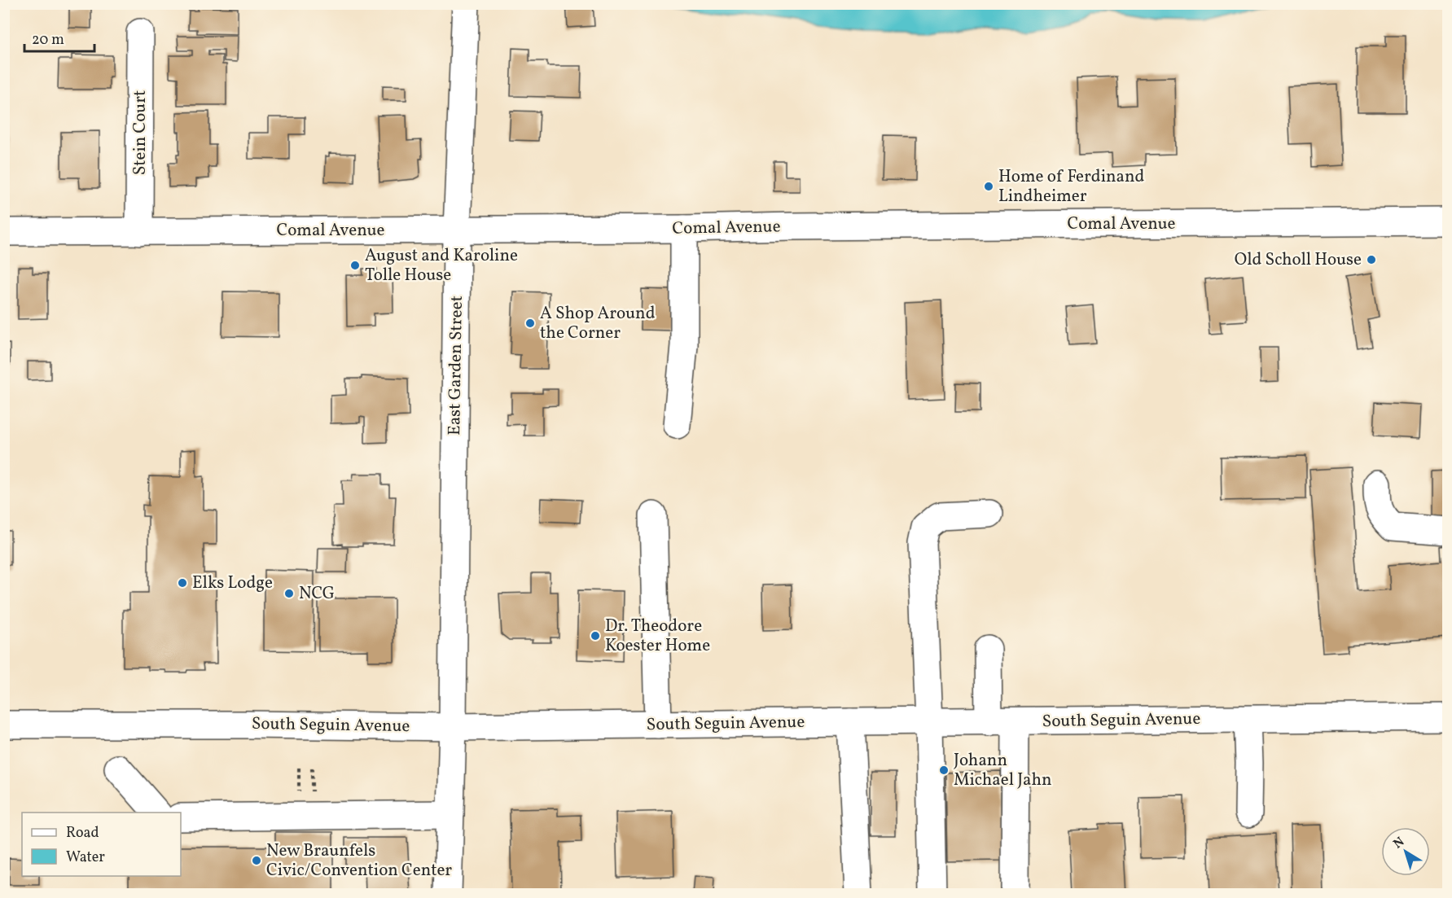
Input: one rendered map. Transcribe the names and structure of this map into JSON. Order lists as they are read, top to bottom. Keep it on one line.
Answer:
{"streets":{"street":["Stein Court","Comal Avenue","East Garden Street","South Seguin Avenue"]},"crossings":[["Stein Court","Comal Avenue"],["Comal Avenue","East Garden Street"],["East Garden Street","South Seguin Avenue"]],"places":["Home of Ferdinand Lindheimer","Old Scholl House","August and Karoline Tolle House","A Shop Around the Corner","Elks Lodge","NCG","Dr. Theodore Koester Home","Johann Michael Jahn","New Braunfels Civic/Convention Center"],"legend":["Road","Water"],"scale_bar":"20 m","north":"top left"}
